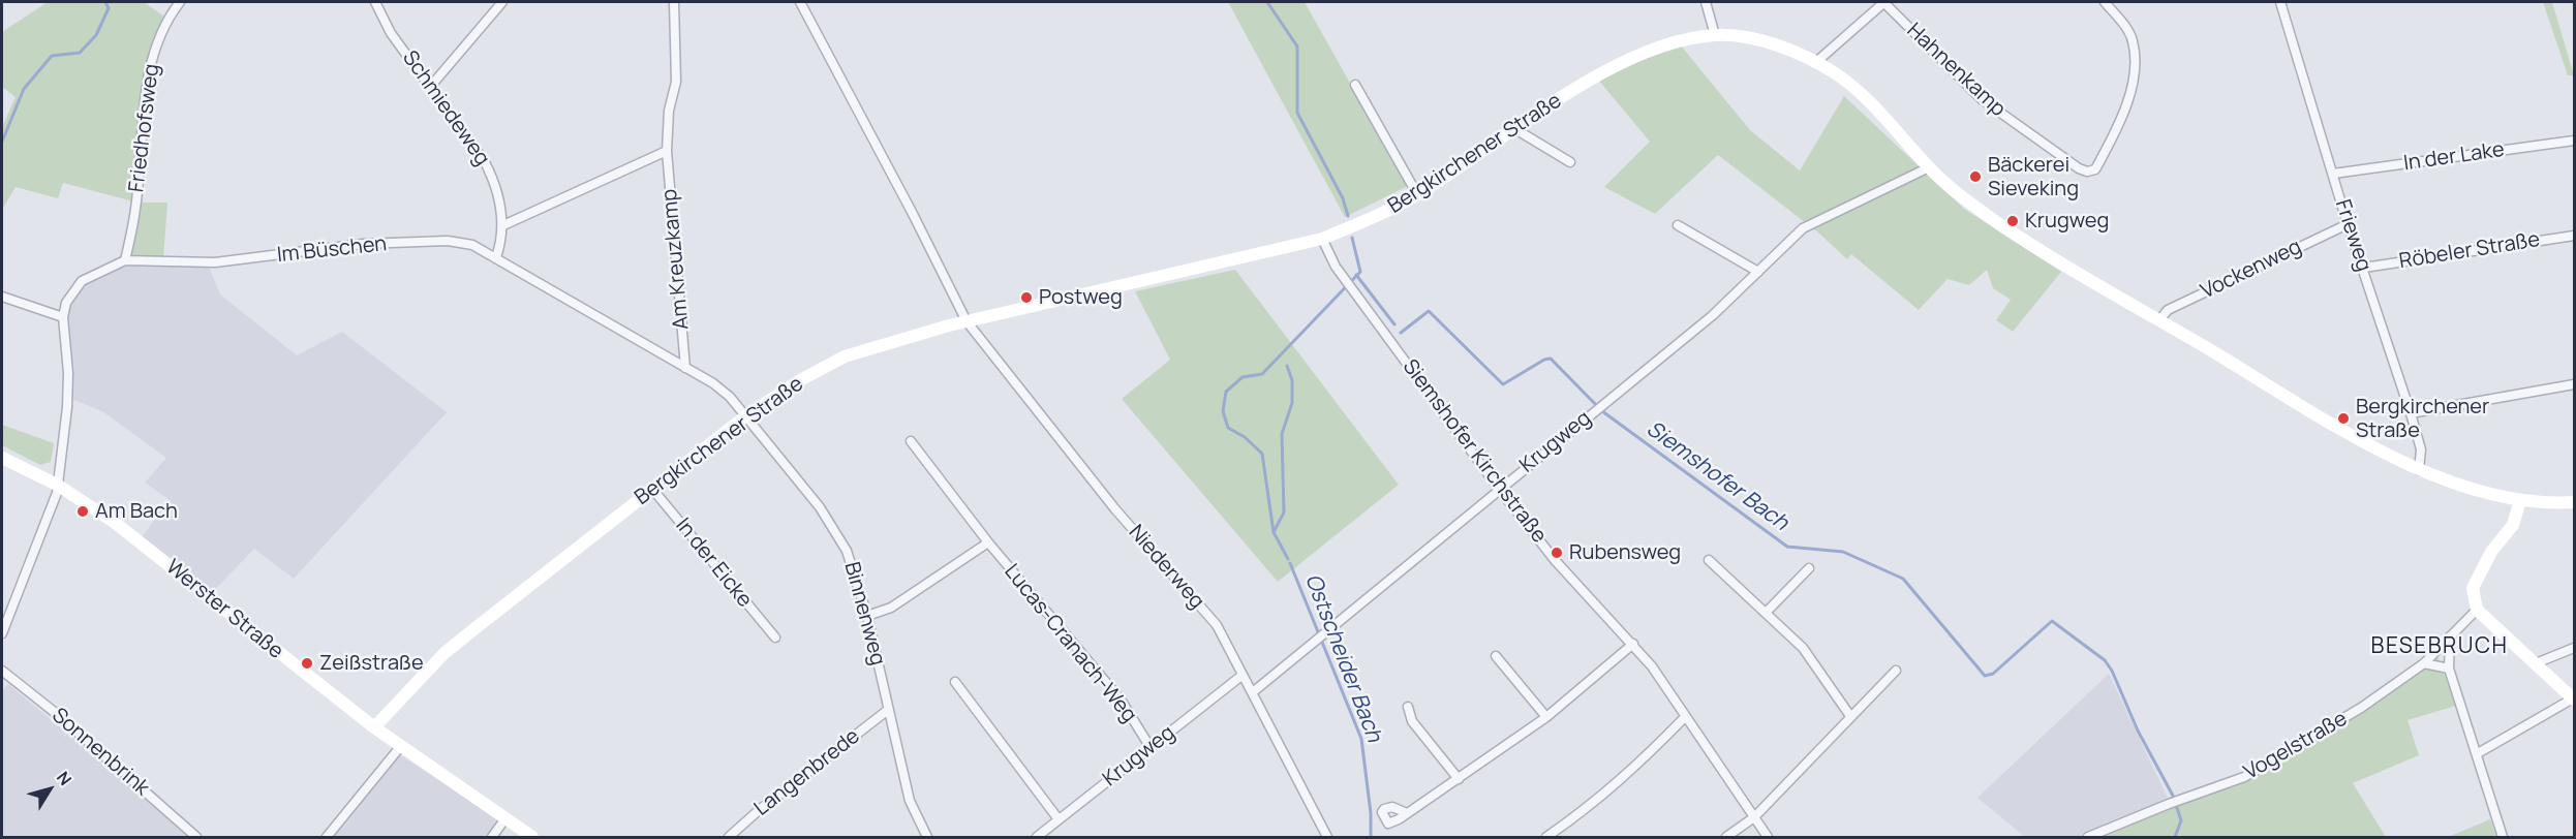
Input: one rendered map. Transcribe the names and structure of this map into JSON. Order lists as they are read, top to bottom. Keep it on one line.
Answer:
{"streets":{"street":["Hahnenkamp","Schmiedeweg","Friedhofsweg","Bergkirchener Straße","In der Lake","Frieweg","Im Büschen","Röbeler Straße","Am Kreuzkamp","Vockenweg","Krugweg","Siemshofer Kirchstraße","In der Eicke","Niederweg","Werster Straße","Binnenweg","Lucas-Cranach-Weg","Vogelstraße","Sonnenbrink","Langenbrede"]},"crossings":[["Schmiedeweg","Im Büschen"],["Friedhofsweg","Im Büschen"],["Bergkirchener Straße","Frieweg"],["Bergkirchener Straße","Im Büschen"],["Bergkirchener Straße","Vockenweg"],["Bergkirchener Straße","Krugweg"],["Bergkirchener Straße","Siemshofer Kirchstraße"],["Bergkirchener Straße","In der Eicke"],["Bergkirchener Straße","Niederweg"],["Bergkirchener Straße","Werster Straße"],["Bergkirchener Straße","Binnenweg"],["In der Lake","Frieweg"],["Frieweg","Röbeler Straße"],["Frieweg","Vockenweg"],["Im Büschen","Am Kreuzkamp"],["Im Büschen","Werster Straße"],["Im Büschen","Binnenweg"],["Krugweg","Siemshofer Kirchstraße"],["Krugweg","Niederweg"],["Krugweg","Lucas-Cranach-Weg"],["Binnenweg","Langenbrede"]],"districts":["BESEBRUCH"],"water":["Siemshofer Bach","Ostscheider Bach"],"places":["Bäckerei Sieveking","Krugweg","Postweg","Bergkirchener Straße","Am Bach","Rubensweg","Zeißstraße"],"north":"top right"}
